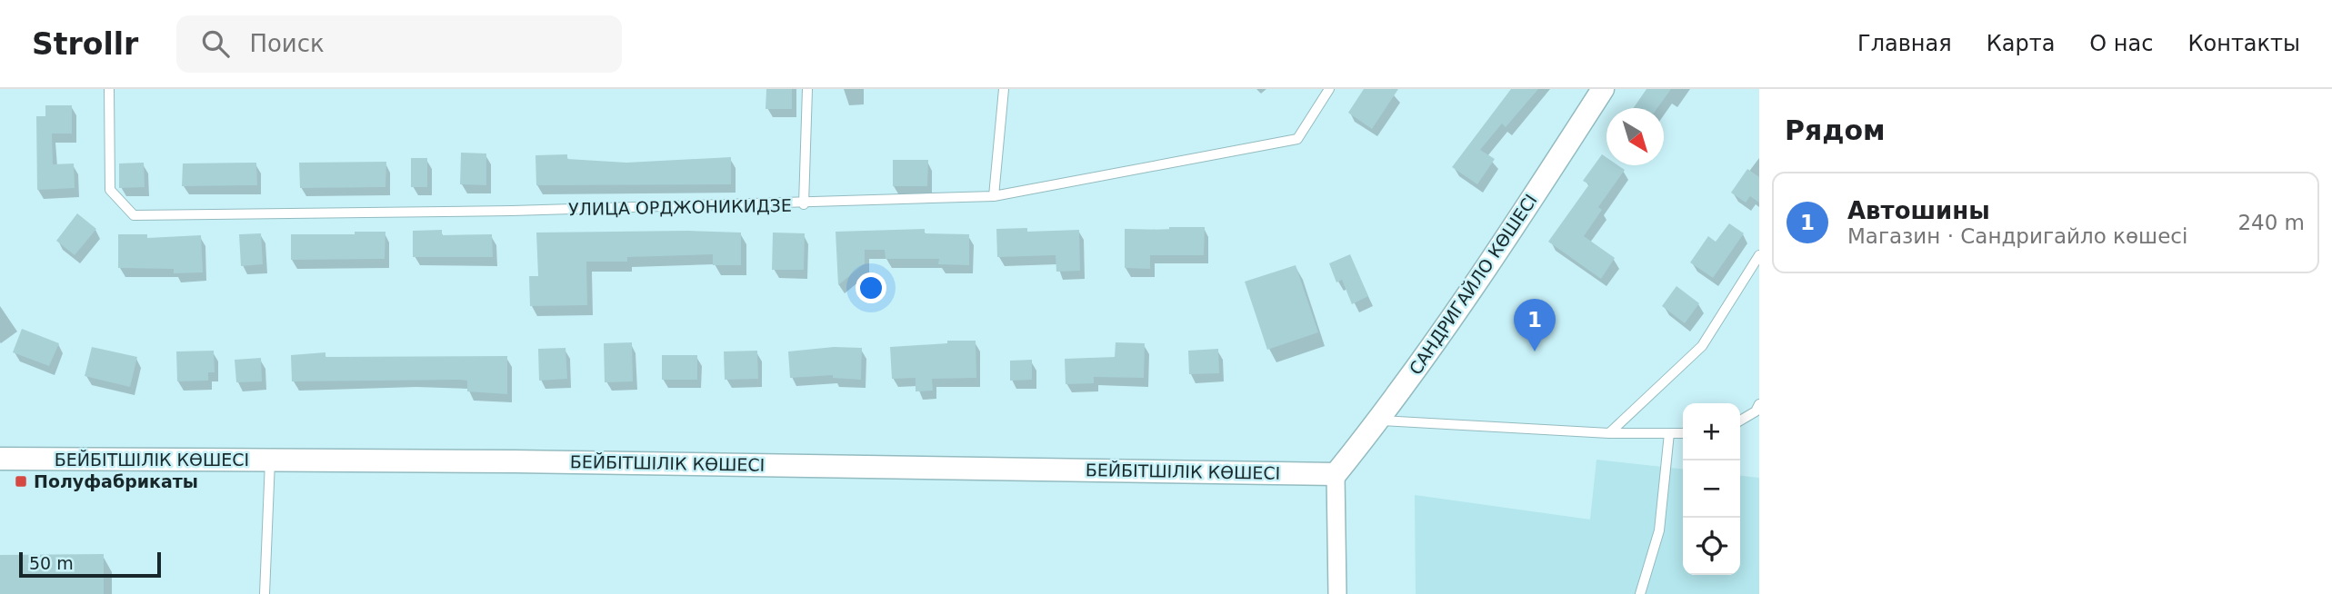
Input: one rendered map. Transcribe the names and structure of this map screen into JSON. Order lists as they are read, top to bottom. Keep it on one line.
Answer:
{"streets":{"street":["САНДРИГАЙЛО КӨШЕСІ","БЕЙБІТШІЛІК КӨШЕСІ"],"lane":["УЛИЦА ОРДЖОНИКИДЗЕ"]},"crossings":[["САНДРИГАЙЛО КӨШЕСІ","БЕЙБІТШІЛІК КӨШЕСІ"]],"places":{"transit":["Полуфабрикаты"]},"scale_bar":"50 m","north":"bottom right","page":{"header":"Strollr","search":"Поиск","nav":["Главная","Карта","О нас","Контакты"],"heading":"Рядом","list":[{"mark":"1","name":"Автошины","note":"Магазин · Сандригайло көшесі","value":"240 m"}],"pins":"1","map_buttons":["+","−"],"scale":"50 m"}}
